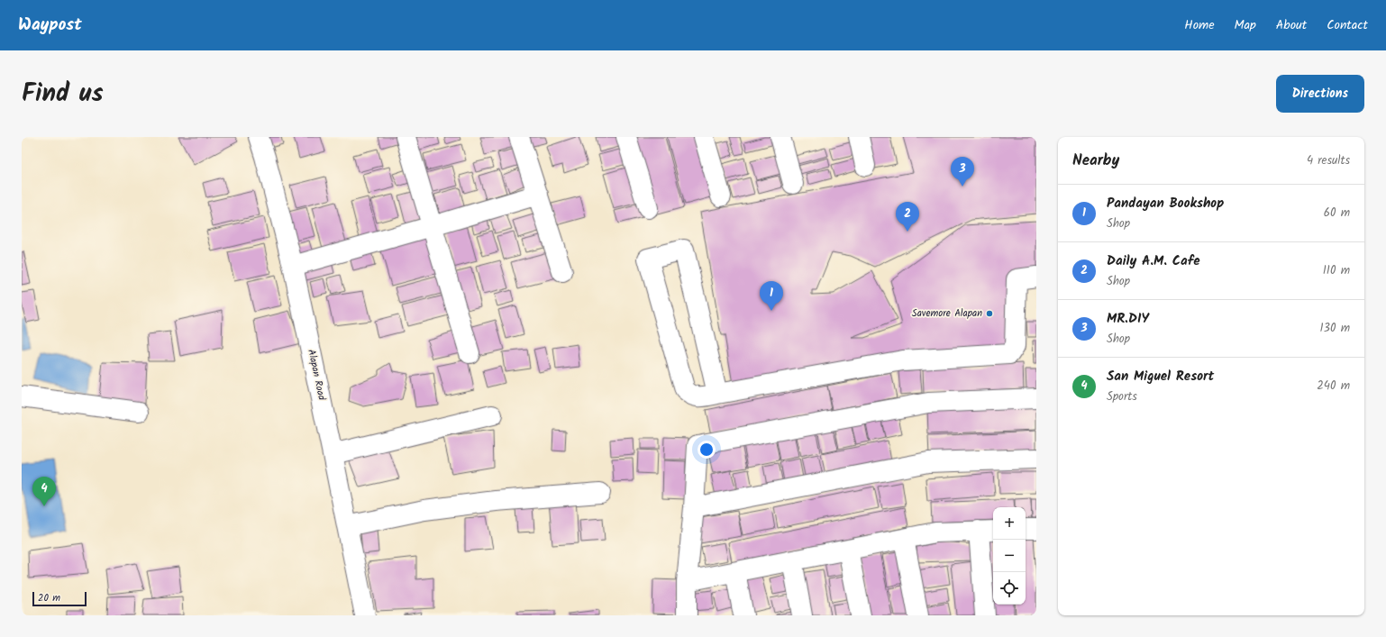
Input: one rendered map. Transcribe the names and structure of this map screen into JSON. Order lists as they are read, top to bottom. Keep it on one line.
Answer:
{"streets":{"street":["Alapan Road"]},"places":["Savemore Alapan"],"scale_bar":"20 m","page":{"header":"Waypost","nav":["Home","Map","About","Contact"],"title":"Find us","buttons":"Directions","heading":["Nearby","4 results"],"pins":["3","2","1","4"],"list":[{"mark":"1","name":"Pandayan Bookshop","note":"Shop","value":"60 m"},{"mark":"2","name":"Daily A.M. Cafe","note":"Shop","value":"110 m"},{"mark":"3","name":"MR.DIY","note":"Shop","value":"130 m"},{"mark":"4","name":"San Miguel Resort","note":"Sports","value":"240 m"}],"map_buttons":["+","−"],"scale":"20 m"}}
